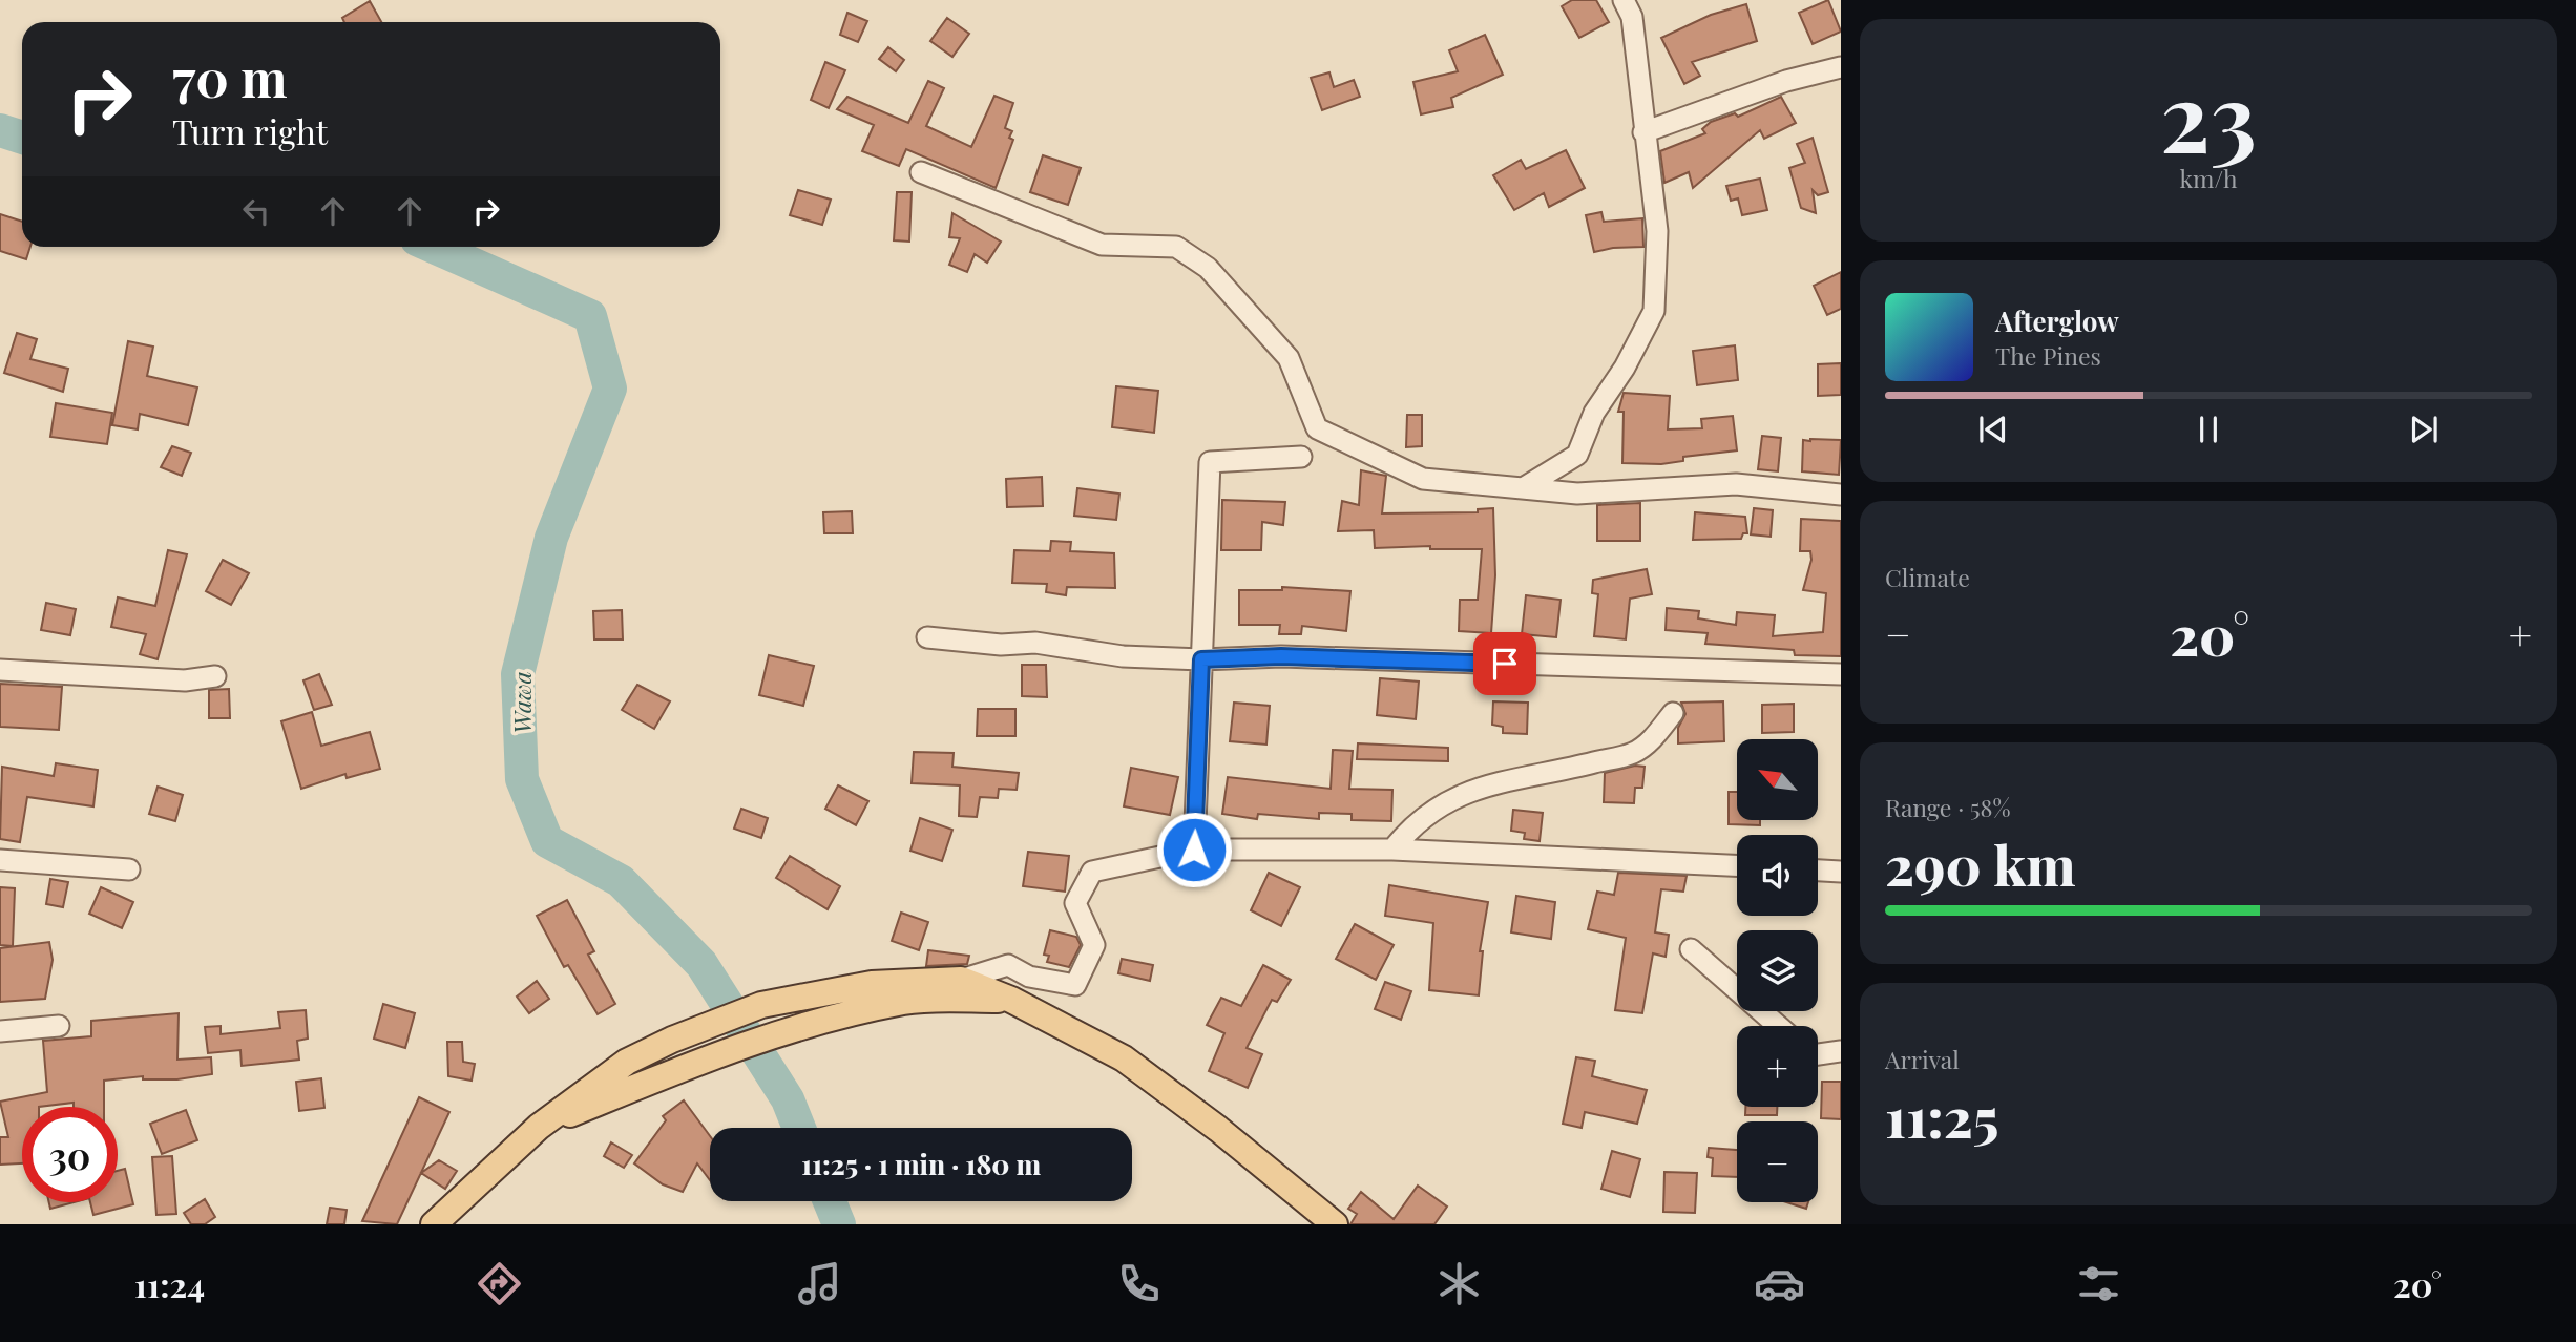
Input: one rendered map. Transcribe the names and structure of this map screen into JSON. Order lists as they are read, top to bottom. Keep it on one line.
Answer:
{"water":["Wawa"],"north":"top left","page":{"tile":[["23","km/h"],"Climate",["Range · 58%","290 km"],["Arrival","11:25"]],"turn":["70 m","Turn right"],"song":["Afterglow","The Pines"],"heat":["−","20°","+"],"map_buttons":["+","−"],"limit":"30","trip":"11:25 · 1 min · 180 m","tabs":["11:24","20°"]}}
